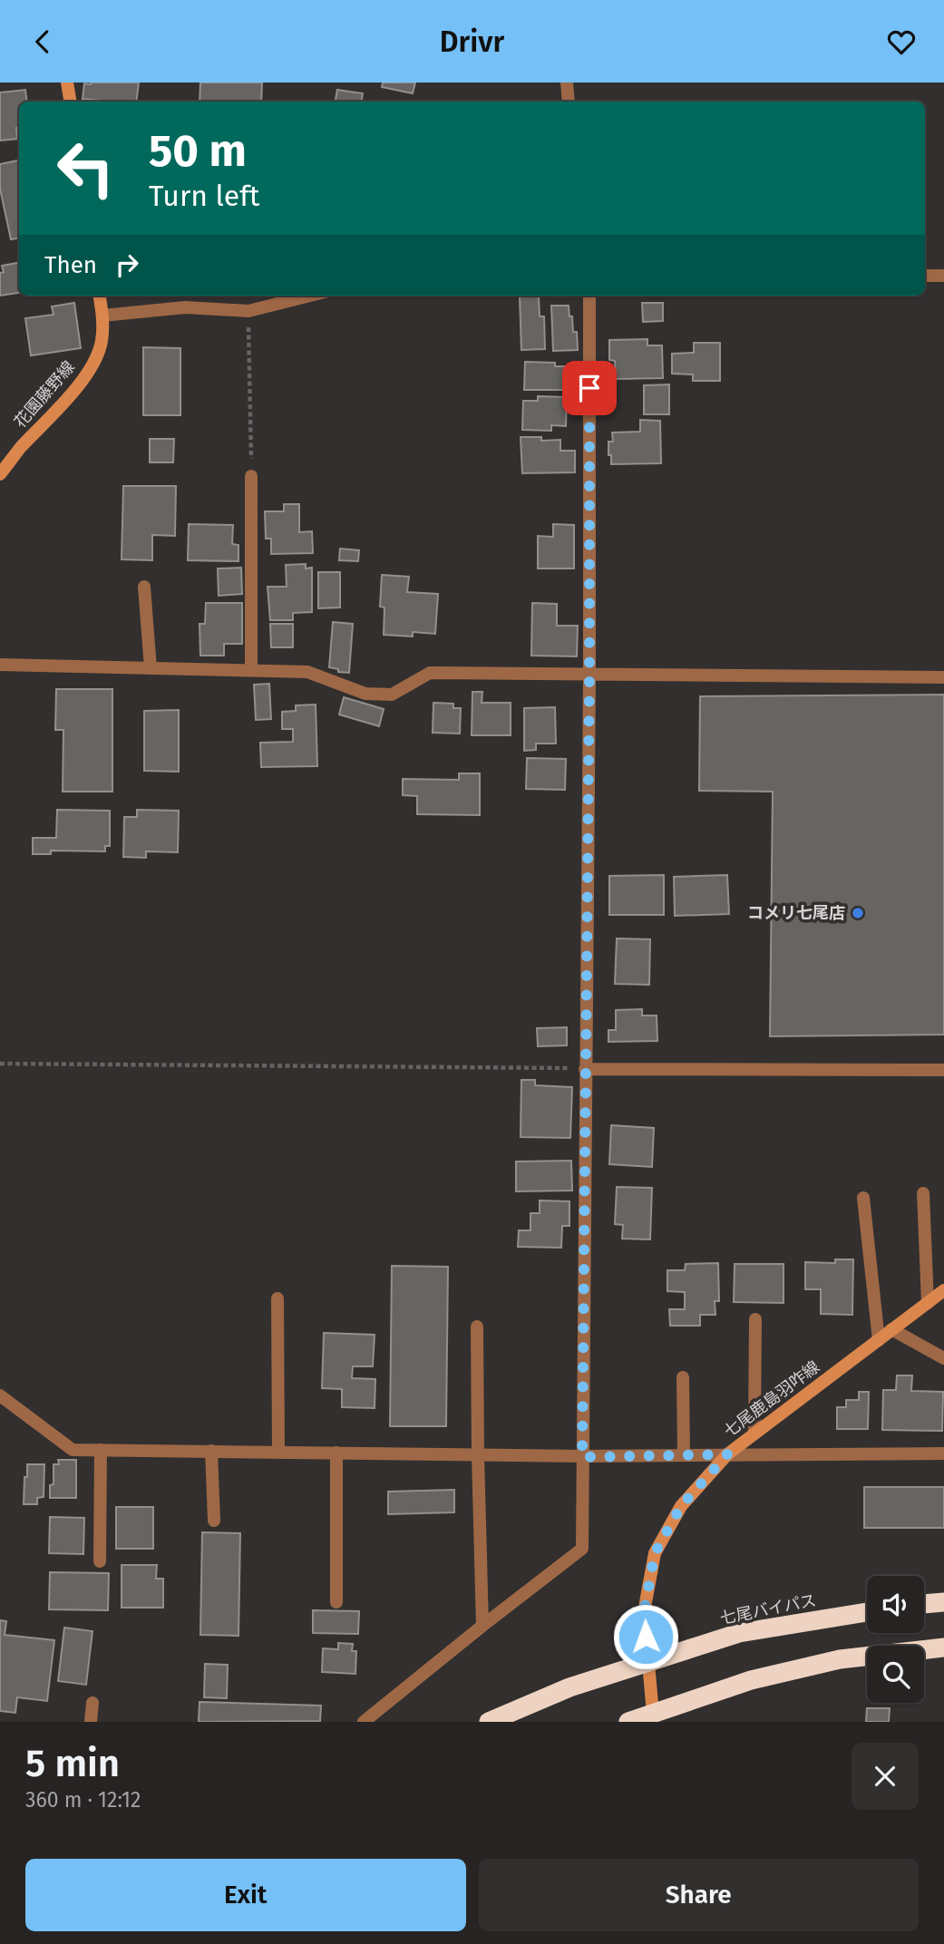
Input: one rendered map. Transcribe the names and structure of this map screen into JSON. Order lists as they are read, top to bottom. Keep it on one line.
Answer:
{"streets":{"highway":["七尾バイパス"],"main road":["花園藤野線","七尾鹿島羽咋線"]},"crossings":[["七尾鹿島羽咋線","七尾バイパス"]],"places":["コメリ七尾店"],"page":{"header":"Drivr","turn":["50 m","Turn left"],"then":"Then","heading":["5 min","360 m · 12:12"],"buttons":["Exit","Share"]}}
